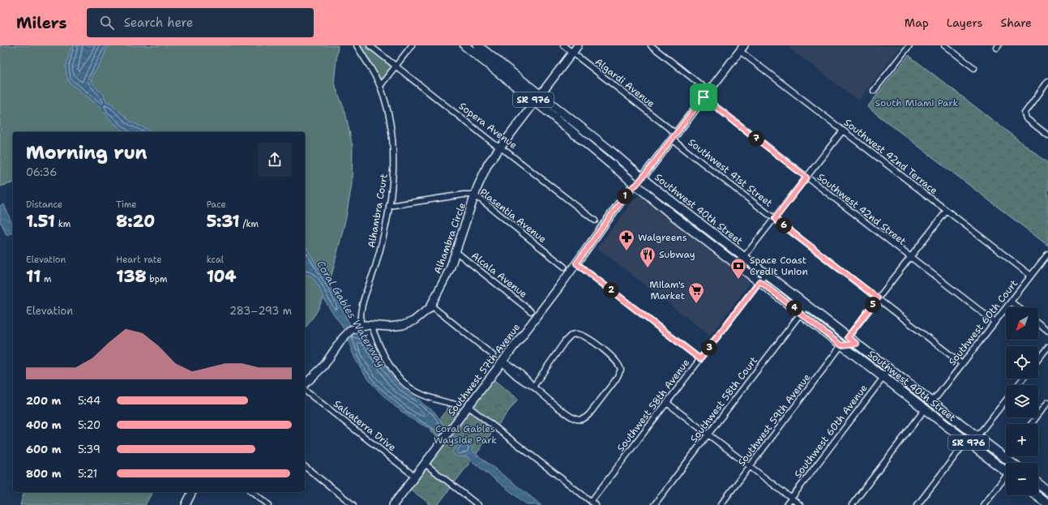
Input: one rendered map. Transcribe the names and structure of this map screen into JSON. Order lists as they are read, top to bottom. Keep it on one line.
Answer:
{"streets":{"main road":["SR 976","Southwest 40th Street","Alhambra Circle","Southwest 57th Avenue"],"street":["Algardi Avenue","Sopera Avenue","Southwest 42nd Terrace","Southwest 41st Street","Southwest 42nd Street","Alhambra Court","Plasentia Avenue","Alcala Avenue","Southwest 60th Court","Southwest 58th Court","Southwest 58th Avenue","Southwest 59th Avenue","Salvaterra Drive","Southwest 60th Avenue"]},"crossings":[["Algardi Avenue","Southwest 41st Street"],["Algardi Avenue","Alhambra Circle"],["Algardi Avenue","Southwest 57th Avenue"],["Sopera Avenue","Alhambra Circle"],["Southwest 42nd Terrace","Southwest 60th Court"],["Southwest 42nd Terrace","Southwest 57th Avenue"],["Southwest 41st Street","Southwest 60th Court"],["Southwest 41st Street","Southwest 57th Avenue"],["Southwest 40th Street","Alhambra Circle"],["Southwest 40th Street","Southwest 60th Court"],["Southwest 40th Street","Southwest 57th Avenue"],["Southwest 40th Street","Southwest 58th Court"],["Southwest 40th Street","Southwest 58th Avenue"],["Southwest 40th Street","Southwest 59th Avenue"],["Southwest 40th Street","Southwest 60th Avenue"],["Southwest 42nd Street","Southwest 60th Court"],["Southwest 42nd Street","Southwest 57th Avenue"],["Alhambra Court","Plasentia Avenue"],["Alhambra Court","Alhambra Circle"],["Plasentia Avenue","Alhambra Circle"],["Alhambra Circle","Alcala Avenue"],["Southwest 57th Avenue","Salvaterra Drive"]],"water":["Coral Gables Waterway"],"parks":["South Miami Park","Coral Gables Wayside Park"],"places":{"pharmacy":["Walgreens"],"restaurant":["Subway"],"bank":["Space Coast Credit Union"],"supermarket":["Milam's Market"]},"north":"bottom left","page":{"header":"Milers","search":"Search here","nav":["Map","Layers","Share"],"pins":["7","1","6","2","5","4","3"],"heading":["Morning run","06:36"],"stats":[["Distance","1.51 km"],["Time","8:20"],["Pace","5:31 /km"],["Elevation","11 m"],["Heart rate","138 bpm"],["kcal","104"]],"chart":["Elevation","283–293 m"],"map_buttons":["+","−"],"list":[{"name":"200 m","note":"5:44"},{"name":"400 m","note":"5:20"},{"name":"600 m","note":"5:39"},{"name":"800 m","note":"5:21"}]}}
